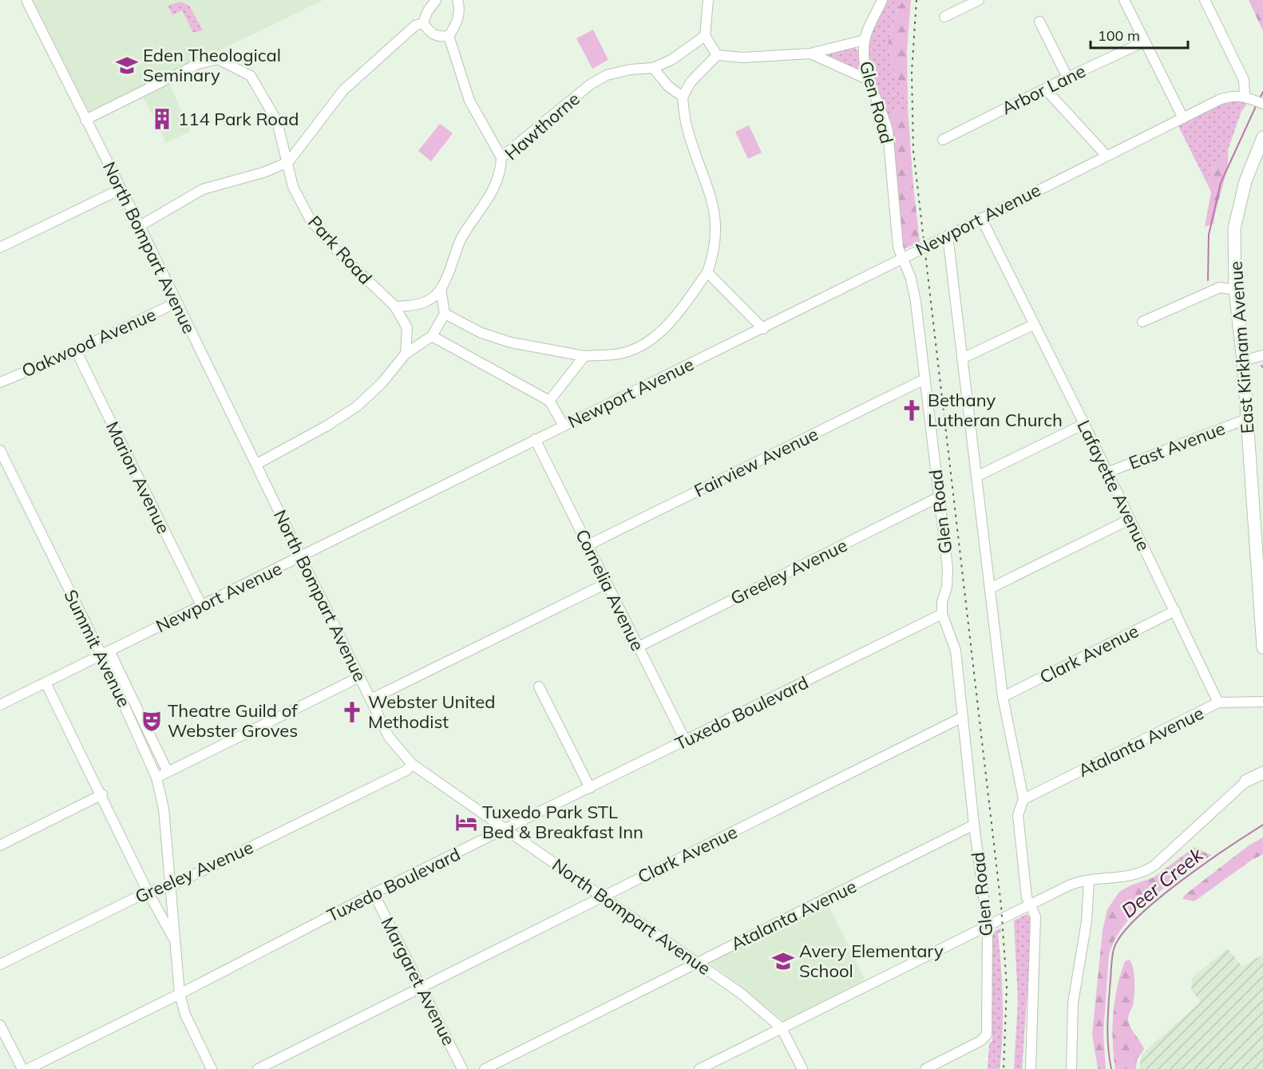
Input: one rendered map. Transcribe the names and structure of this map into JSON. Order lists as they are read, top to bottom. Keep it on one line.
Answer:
{"streets":{"main road":["East Kirkham Avenue"],"street":["Arbor Lane","Glen Road","Hawthorne","Newport Avenue","North Bompart Avenue","Park Road","Oakwood Avenue","East Avenue","Fairview Avenue","Marion Avenue","Lafayette Avenue","Greeley Avenue","Cornelia Avenue","Summit Avenue","Clark Avenue","Tuxedo Boulevard","Atalanta Avenue","Margaret Avenue"]},"crossings":[["Glen Road","Newport Avenue"],["Glen Road","Fairview Avenue"],["Glen Road","Greeley Avenue"],["Glen Road","Clark Avenue"],["Glen Road","Tuxedo Boulevard"],["Glen Road","Atalanta Avenue"],["Newport Avenue","North Bompart Avenue"],["Newport Avenue","Marion Avenue"],["Newport Avenue","Lafayette Avenue"],["Newport Avenue","Cornelia Avenue"],["Newport Avenue","Summit Avenue"],["North Bompart Avenue","Park Road"],["North Bompart Avenue","Oakwood Avenue"],["North Bompart Avenue","Greeley Avenue"],["North Bompart Avenue","Clark Avenue"],["North Bompart Avenue","Tuxedo Boulevard"],["North Bompart Avenue","Atalanta Avenue"],["Oakwood Avenue","Marion Avenue"],["East Kirkham Avenue","East Avenue"],["East Avenue","Lafayette Avenue"],["Fairview Avenue","Cornelia Avenue"],["Lafayette Avenue","Clark Avenue"],["Lafayette Avenue","Atalanta Avenue"],["Greeley Avenue","Cornelia Avenue"],["Greeley Avenue","Summit Avenue"],["Cornelia Avenue","Tuxedo Boulevard"],["Summit Avenue","Tuxedo Boulevard"],["Clark Avenue","Margaret Avenue"],["Tuxedo Boulevard","Margaret Avenue"]],"water":["Deer Creek"],"places":{"school or university":["Eden Theological Seminary","Avery Elementary School"],"building":["114 Park Road"],"church":["Bethany Lutheran Church","Webster United Methodist"],"theatre":["Theatre Guild of Webster Groves"],"hotel":["Tuxedo Park STL Bed & Breakfast Inn"]},"scale_bar":"100 m"}
